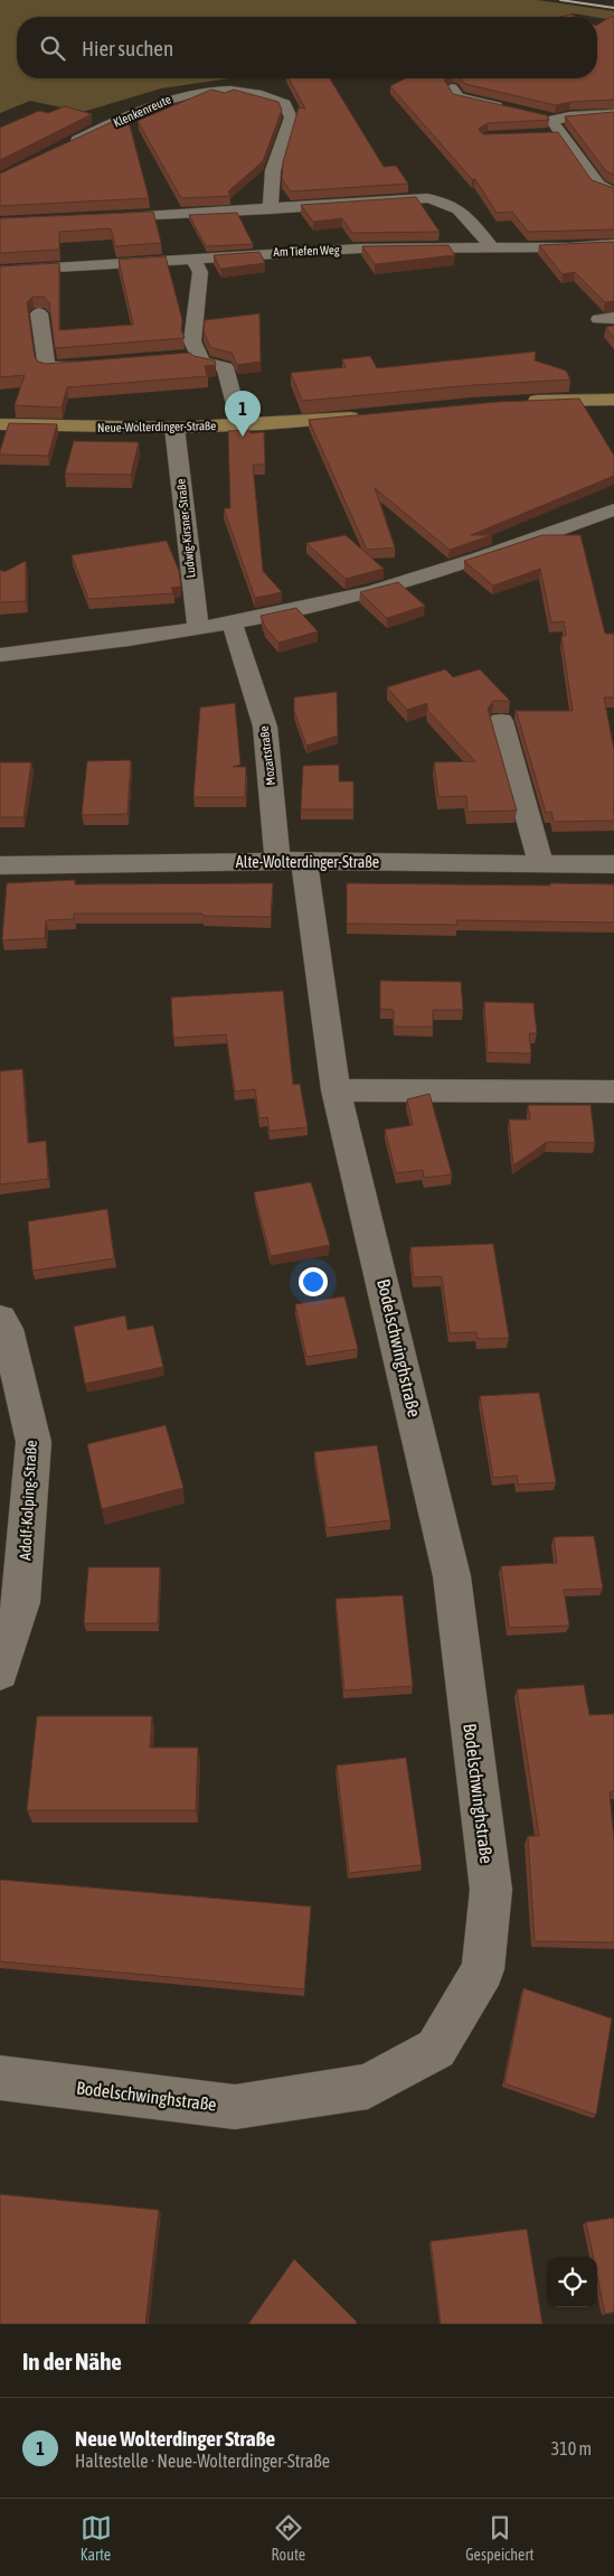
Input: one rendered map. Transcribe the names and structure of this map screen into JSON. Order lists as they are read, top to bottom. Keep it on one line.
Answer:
{"streets":{"main road":["Neue-Wolterdinger-Straße"],"street":["Klenkenreute","Am Tiefen Weg","Ludwig-Kirsner-Straße","Mozartstraße","Alte-Wolterdinger-Straße","Bodelschwinghstraße","Adolf-Kolping-Straße"]},"crossings":[["Neue-Wolterdinger-Straße","Ludwig-Kirsner-Straße"],["Mozartstraße","Alte-Wolterdinger-Straße"],["Mozartstraße","Bodelschwinghstraße"],["Alte-Wolterdinger-Straße","Bodelschwinghstraße"]],"page":{"search":"Hier suchen","pins":"1","heading":"In der Nähe","list":[{"mark":"1","name":"Neue Wolterdinger Straße","note":"Haltestelle · Neue-Wolterdinger-Straße","value":"310 m"}],"nav":["Karte","Route","Gespeichert"]}}
